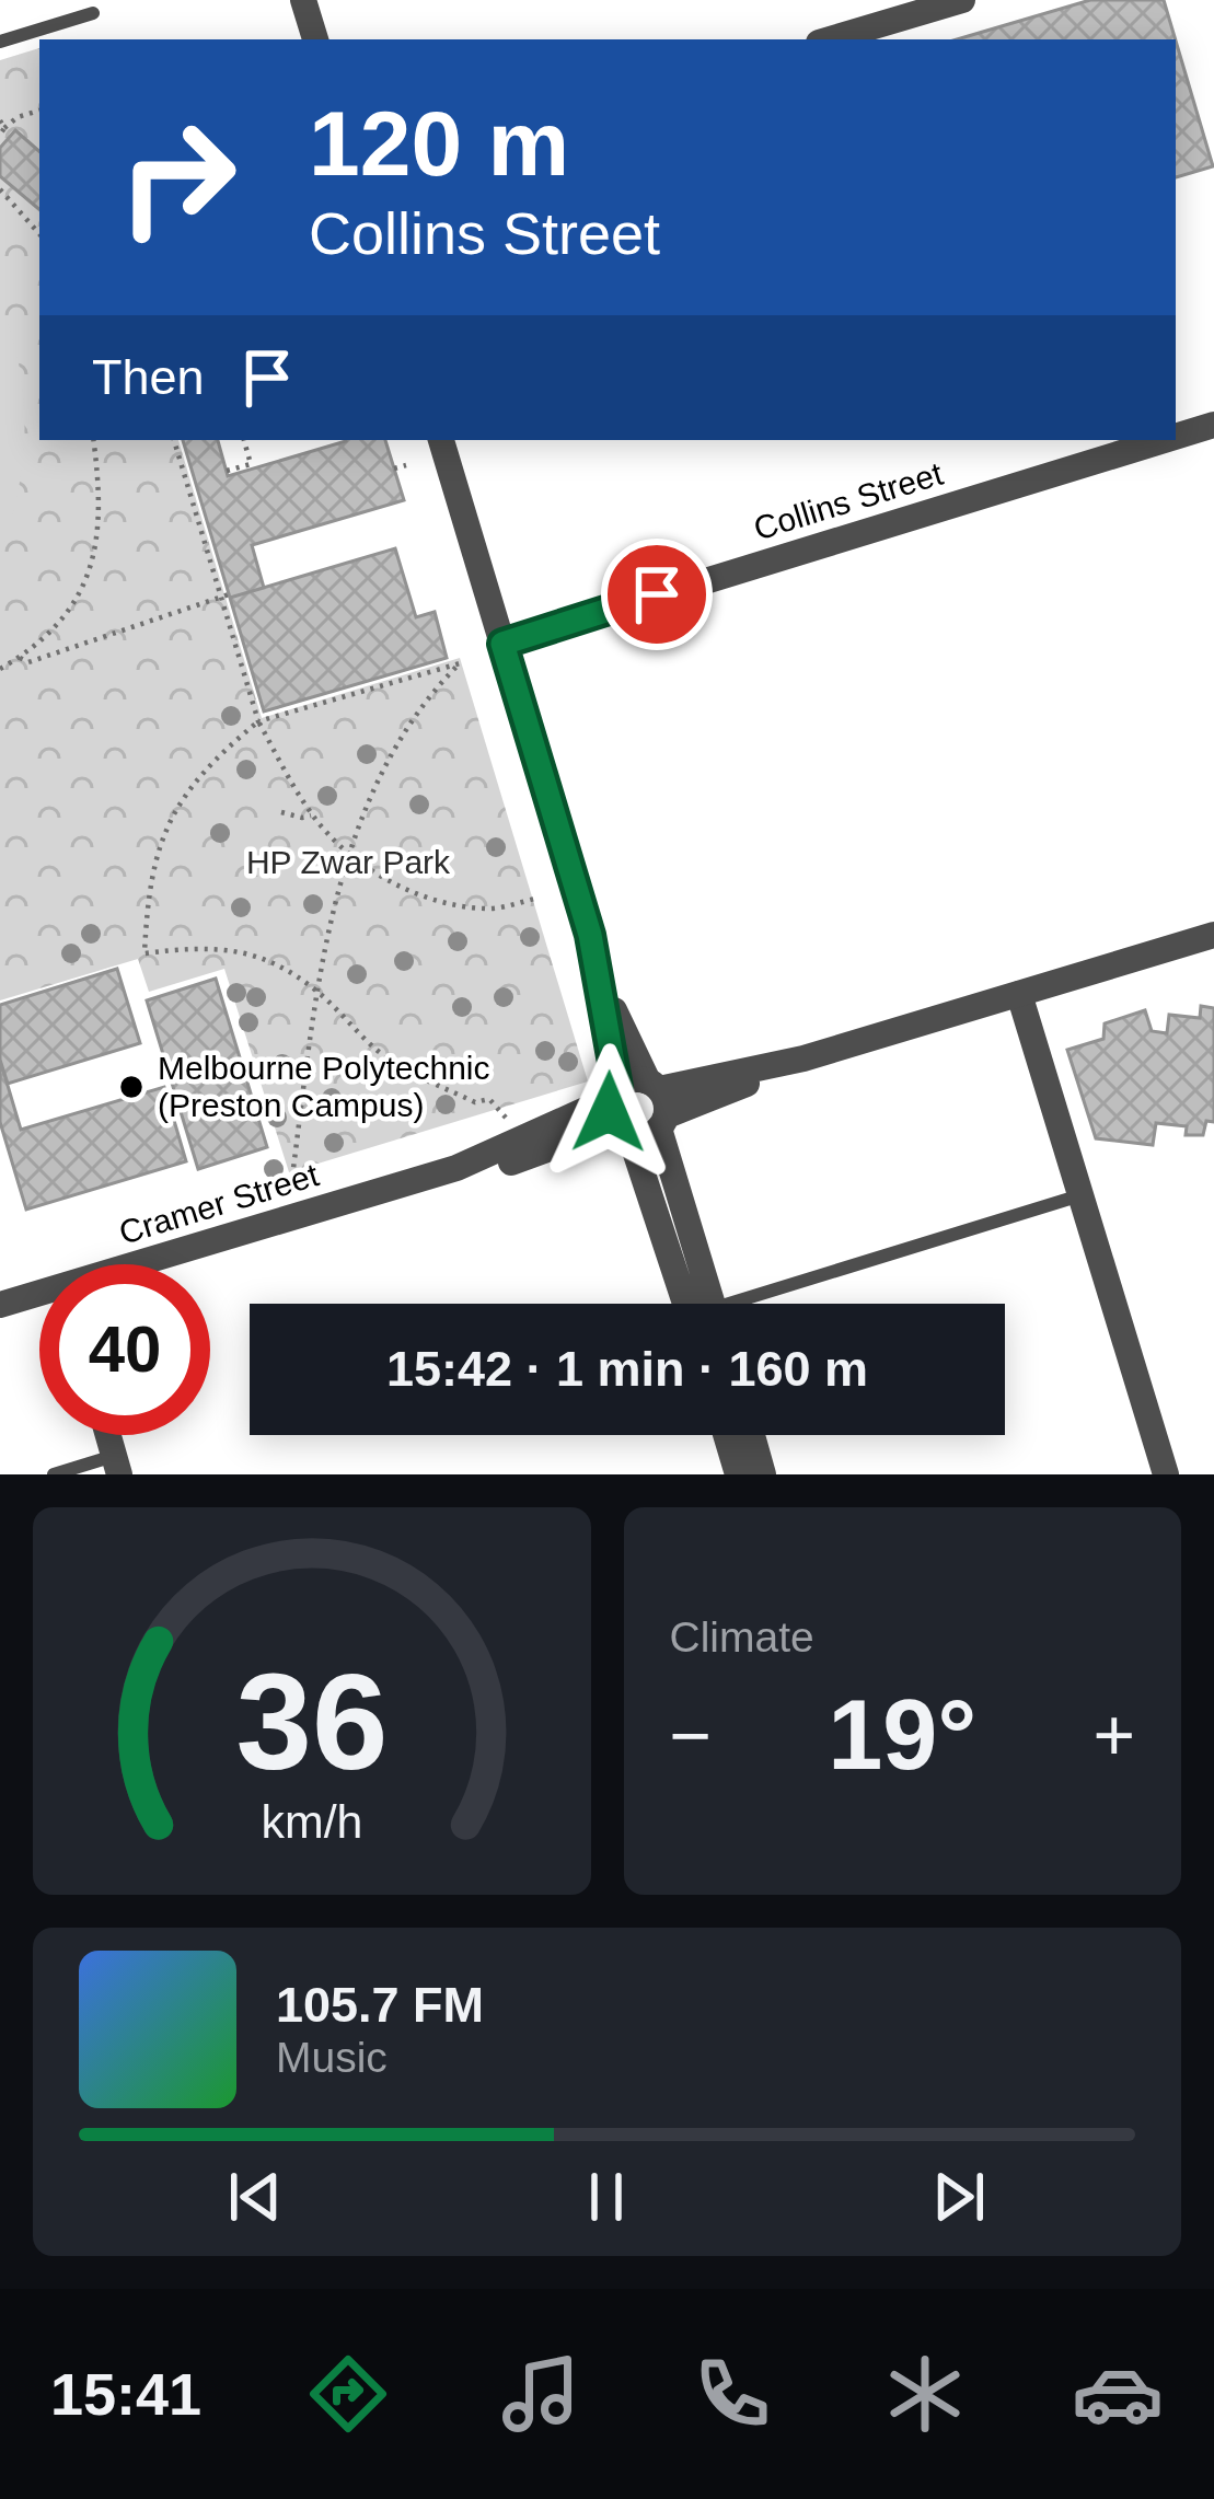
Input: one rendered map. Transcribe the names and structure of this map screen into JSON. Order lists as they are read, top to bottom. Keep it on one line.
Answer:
{"streets":{"street":["Collins Street","Cramer Street"]},"parks":["HP Zwar Park"],"places":["Melbourne Polytechnic (Preston Campus)"],"page":{"turn":["120 m","Collins Street"],"then":"Then","limit":"40","trip":"15:42 · 1 min · 160 m","tile":"Climate","heat":["−","19°","+"],"song":["105.7 FM","Music"],"tabs":"15:41","gauge":["36","km/h"]}}
